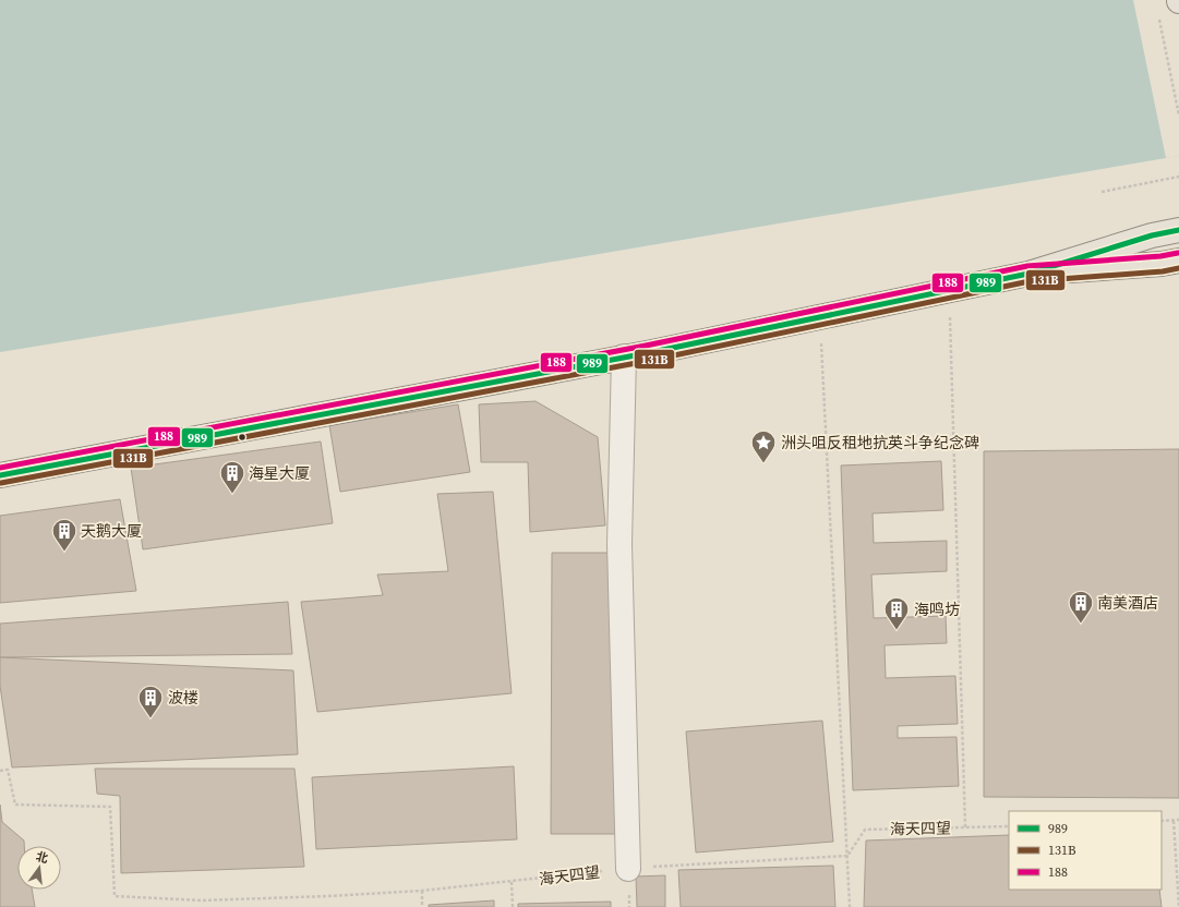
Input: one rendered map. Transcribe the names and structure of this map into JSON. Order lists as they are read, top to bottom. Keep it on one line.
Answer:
{"streets":{"path":["海天四望"]},"places":{"place":["洲头咀反租地抗英斗争纪念碑"],"building":["海星大厦","天鹅大厦","南美酒店","海鸣坊","波楼"]},"lines":["transit line 989","transit line 188","transit line 131B"],"legend":["989","131B","188"],"north":"top"}
